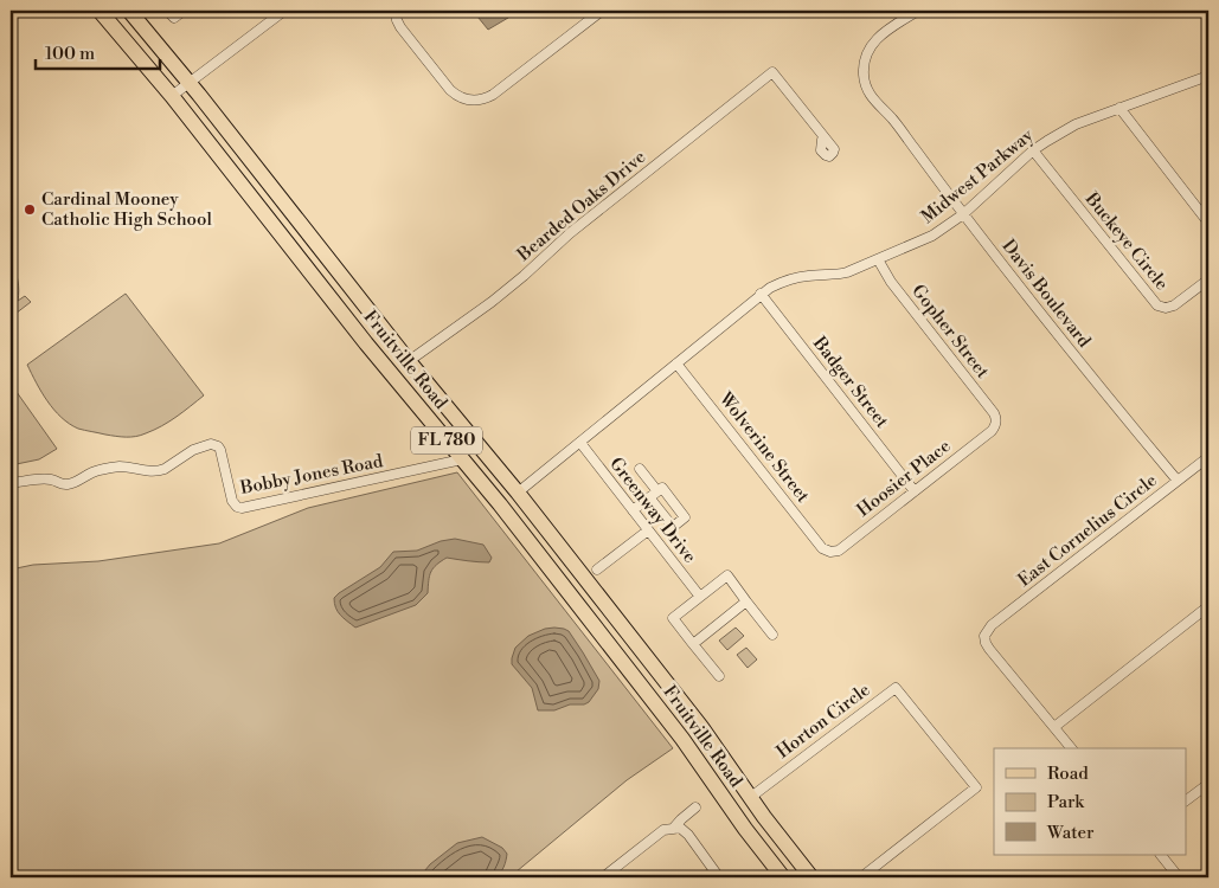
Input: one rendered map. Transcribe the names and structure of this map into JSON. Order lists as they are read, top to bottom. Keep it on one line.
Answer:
{"streets":{"main road":["Fruitville Road","FL 780"],"street":["Midwest Parkway","Bearded Oaks Drive","Buckeye Circle","Davis Boulevard","Gopher Street","Badger Street","Wolverine Street","Bobby Jones Road","Hoosier Place","Greenway Drive","East Cornelius Circle","Horton Circle"]},"crossings":[["Midwest Parkway","Buckeye Circle"],["Midwest Parkway","Davis Boulevard"],["Midwest Parkway","Gopher Street"],["Midwest Parkway","Fruitville Road"],["Midwest Parkway","Badger Street"],["Midwest Parkway","Wolverine Street"],["Midwest Parkway","Greenway Drive"],["Bearded Oaks Drive","Fruitville Road"],["Davis Boulevard","East Cornelius Circle"],["Gopher Street","Hoosier Place"],["Fruitville Road","Bobby Jones Road"],["Fruitville Road","Horton Circle"],["Badger Street","Hoosier Place"],["Wolverine Street","Hoosier Place"]],"places":["Cardinal Mooney Catholic High School"],"legend":["Road","Park","Water"],"scale_bar":"100 m"}
